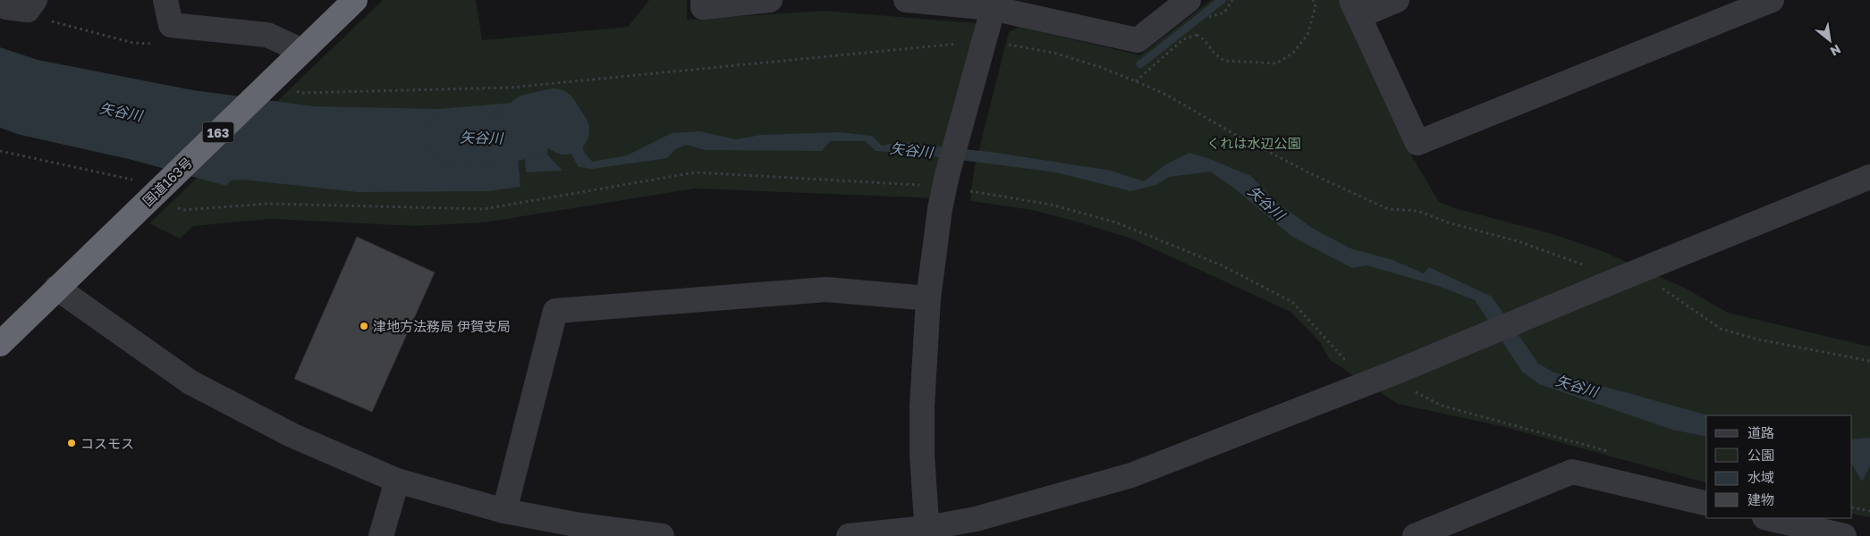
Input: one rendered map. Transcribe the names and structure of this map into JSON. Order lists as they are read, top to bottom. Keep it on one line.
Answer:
{"streets":{"highway":["163","国道163号"]},"water":["矢谷川"],"parks":["くれは水辺公園"],"places":["津地方法務局 伊賀支局","コスモス"],"legend":["道路","公園","水域","建物"],"north":"bottom right"}
